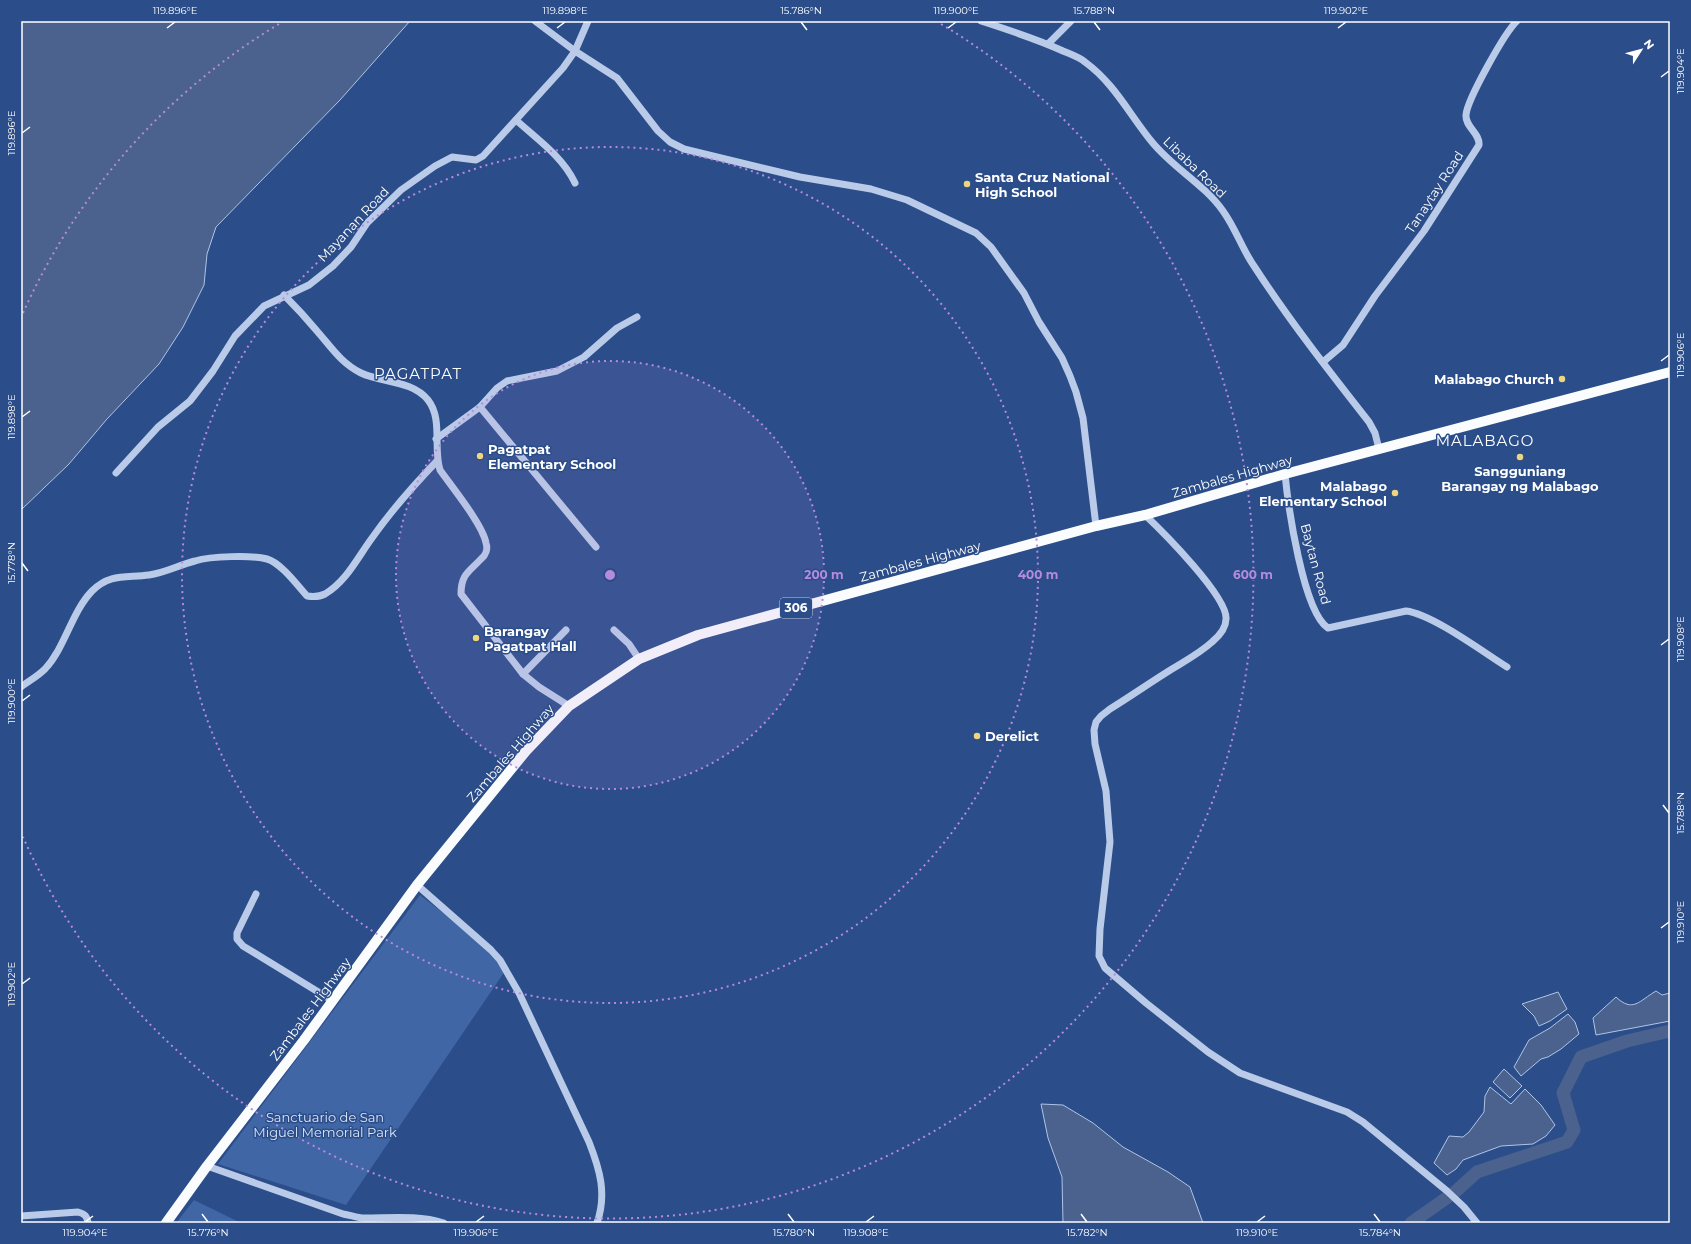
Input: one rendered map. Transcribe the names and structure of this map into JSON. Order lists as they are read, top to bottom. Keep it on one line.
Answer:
{"streets":{"main road":["Zambales Highway","306"],"street":["Libaba Road","Tanaytay Road","Mayanan Road","Baytan Road"]},"crossings":[["Libaba Road","Tanaytay Road"],["Libaba Road","Zambales Highway"],["Zambales Highway","Baytan Road"]],"districts":["PAGATPAT","MALABAGO"],"parks":["Sanctuario de San Miguel Memorial Park"],"places":["Santa Cruz National High School","Malabago Church","Pagatpat Elementary School","Sangguniang Barangay ng Malabago","Malabago Elementary School","Barangay Pagatpat Hall","Derelict"],"north":"top right","coordinates":["119.896°E","119.898°E","15.786°N","119.900°E","15.788°N","119.902°E","119.904°E","119.906°E","15.778°N","119.908°E","119.910°E","15.776°N","15.780°N","15.782°N","15.784°N"],"rings":["200 m","400 m","600 m"]}
